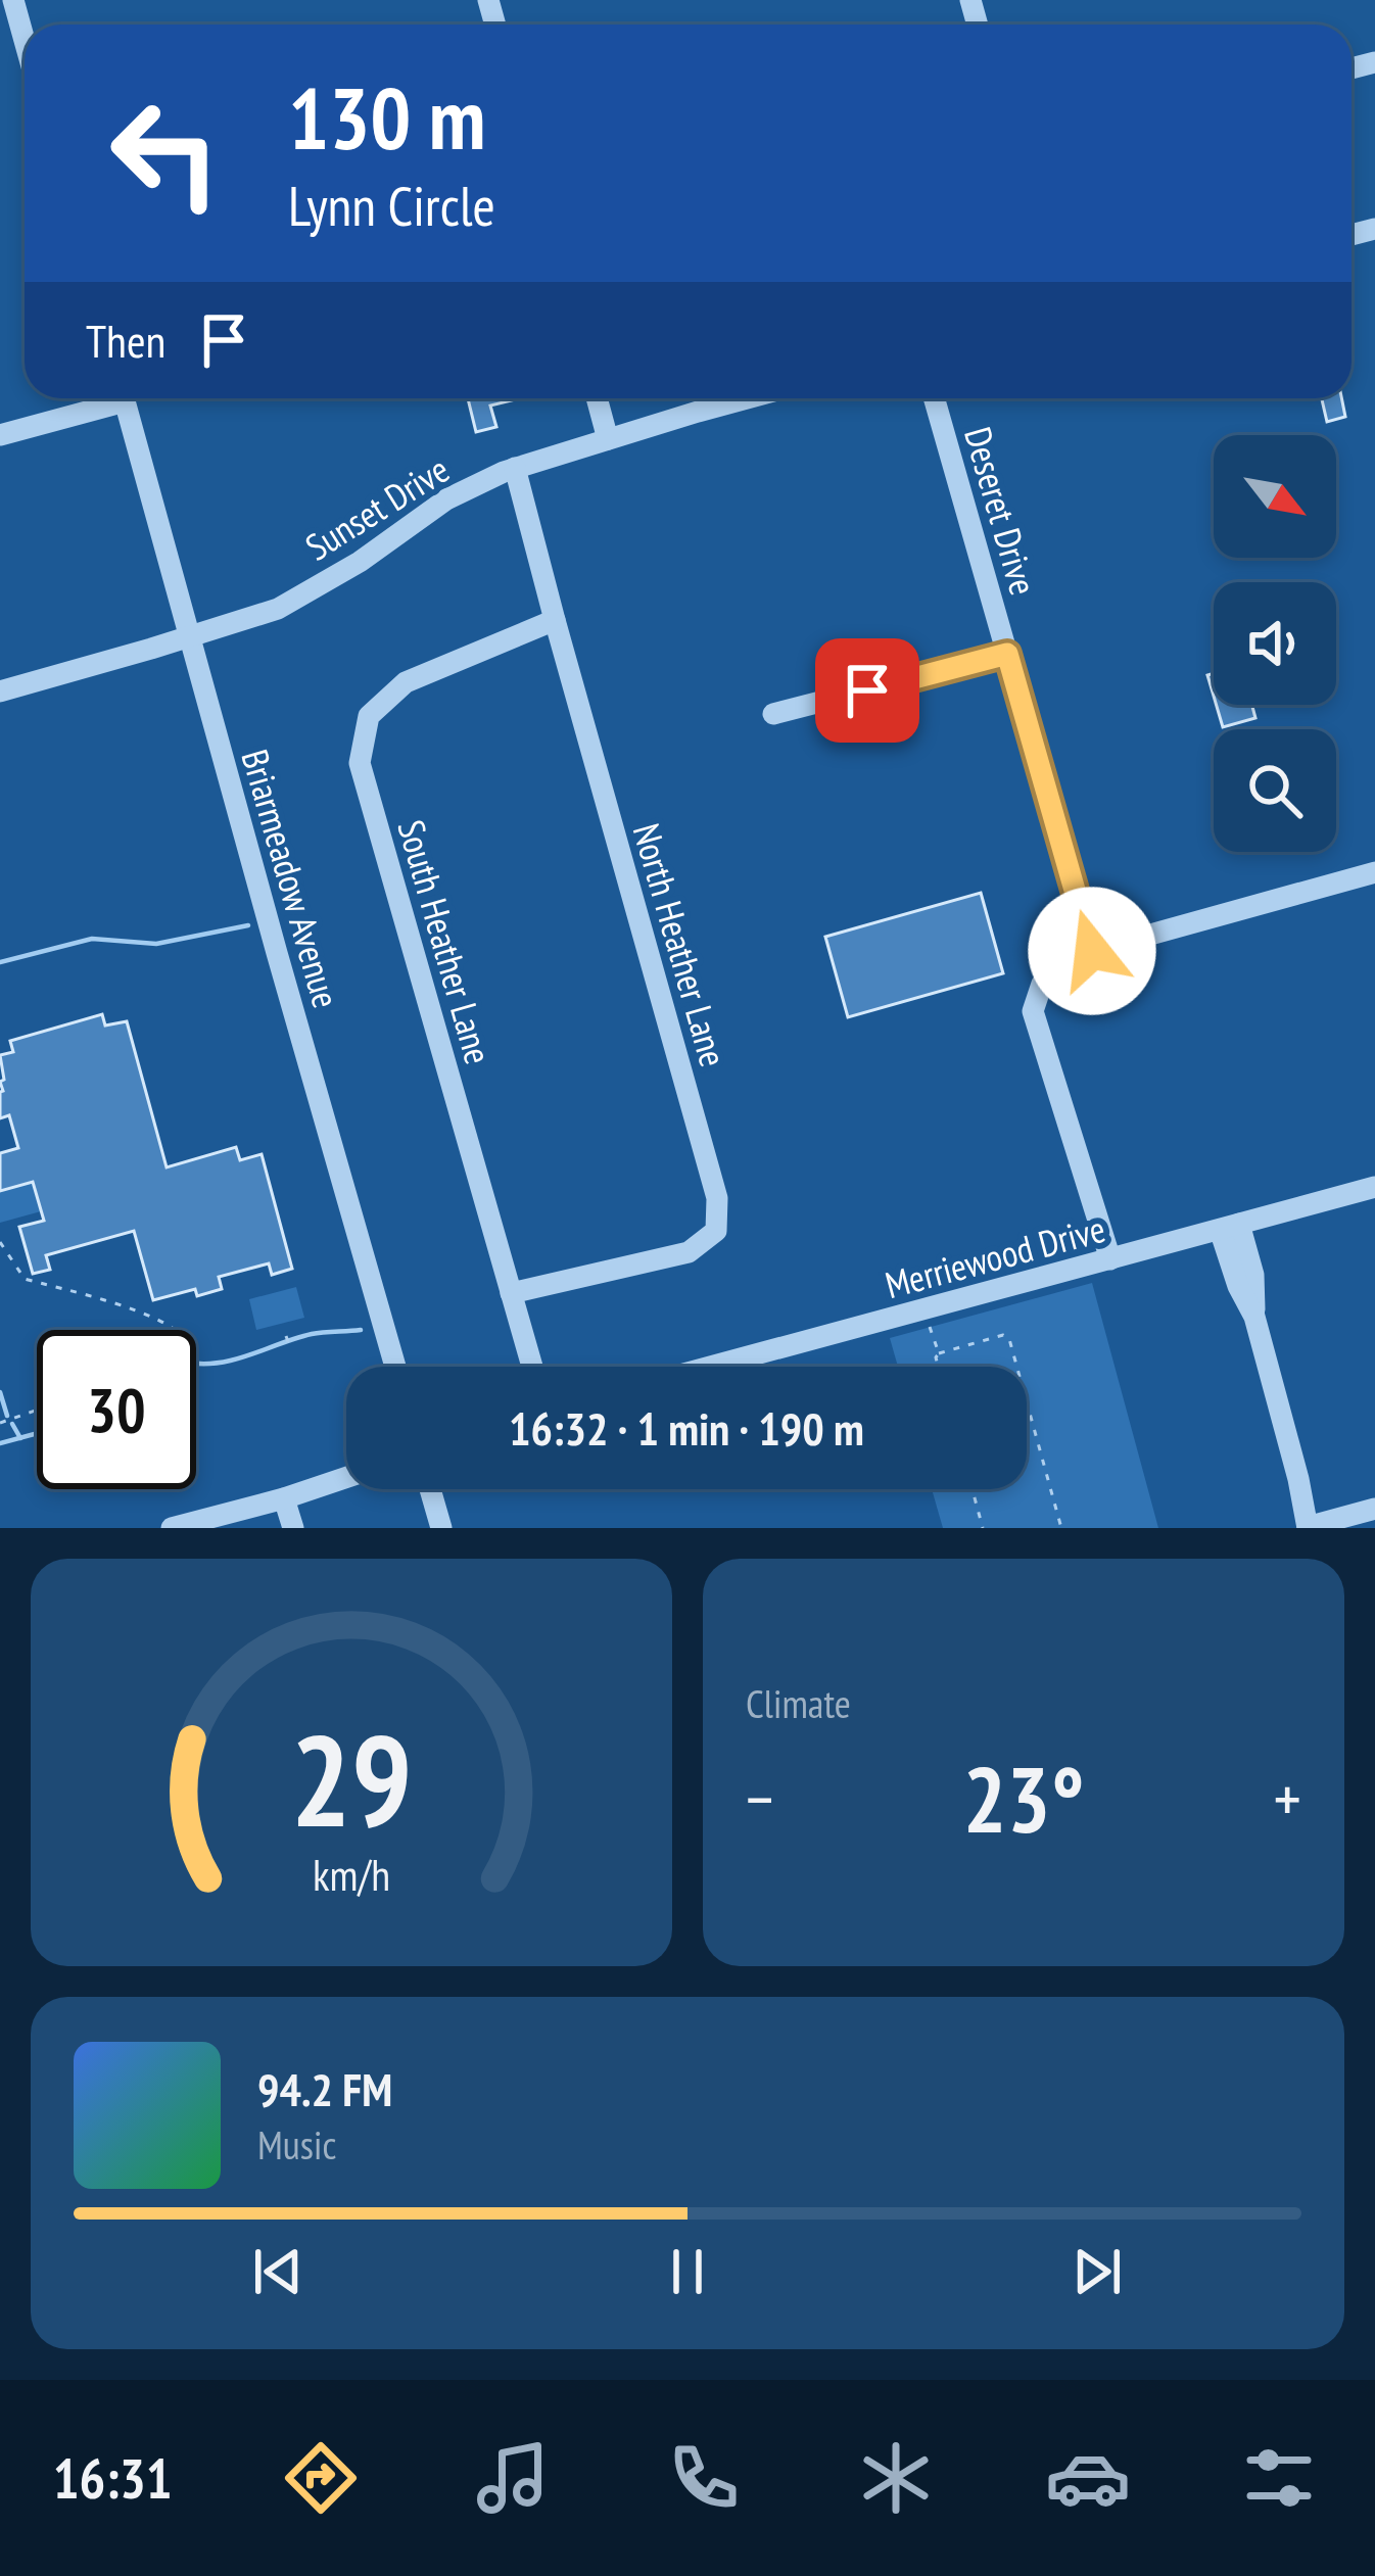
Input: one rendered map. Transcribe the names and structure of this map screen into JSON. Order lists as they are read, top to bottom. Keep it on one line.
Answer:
{"streets":{"street":["Sunset Drive","Deseret Drive","Briarmeadow Avenue","South Heather Lane","North Heather Lane","Merriewood Drive"]},"crossings":[["Sunset Drive","Briarmeadow Avenue"],["Sunset Drive","North Heather Lane"],["South Heather Lane","North Heather Lane"]],"north":"bottom right","page":{"turn":["130 m","Lynn Circle"],"then":"Then","limit":"30","trip":"16:32 · 1 min · 190 m","tile":"Climate","heat":["−","23°","+"],"song":["94.2 FM","Music"],"tabs":"16:31","gauge":["29","km/h"]}}
